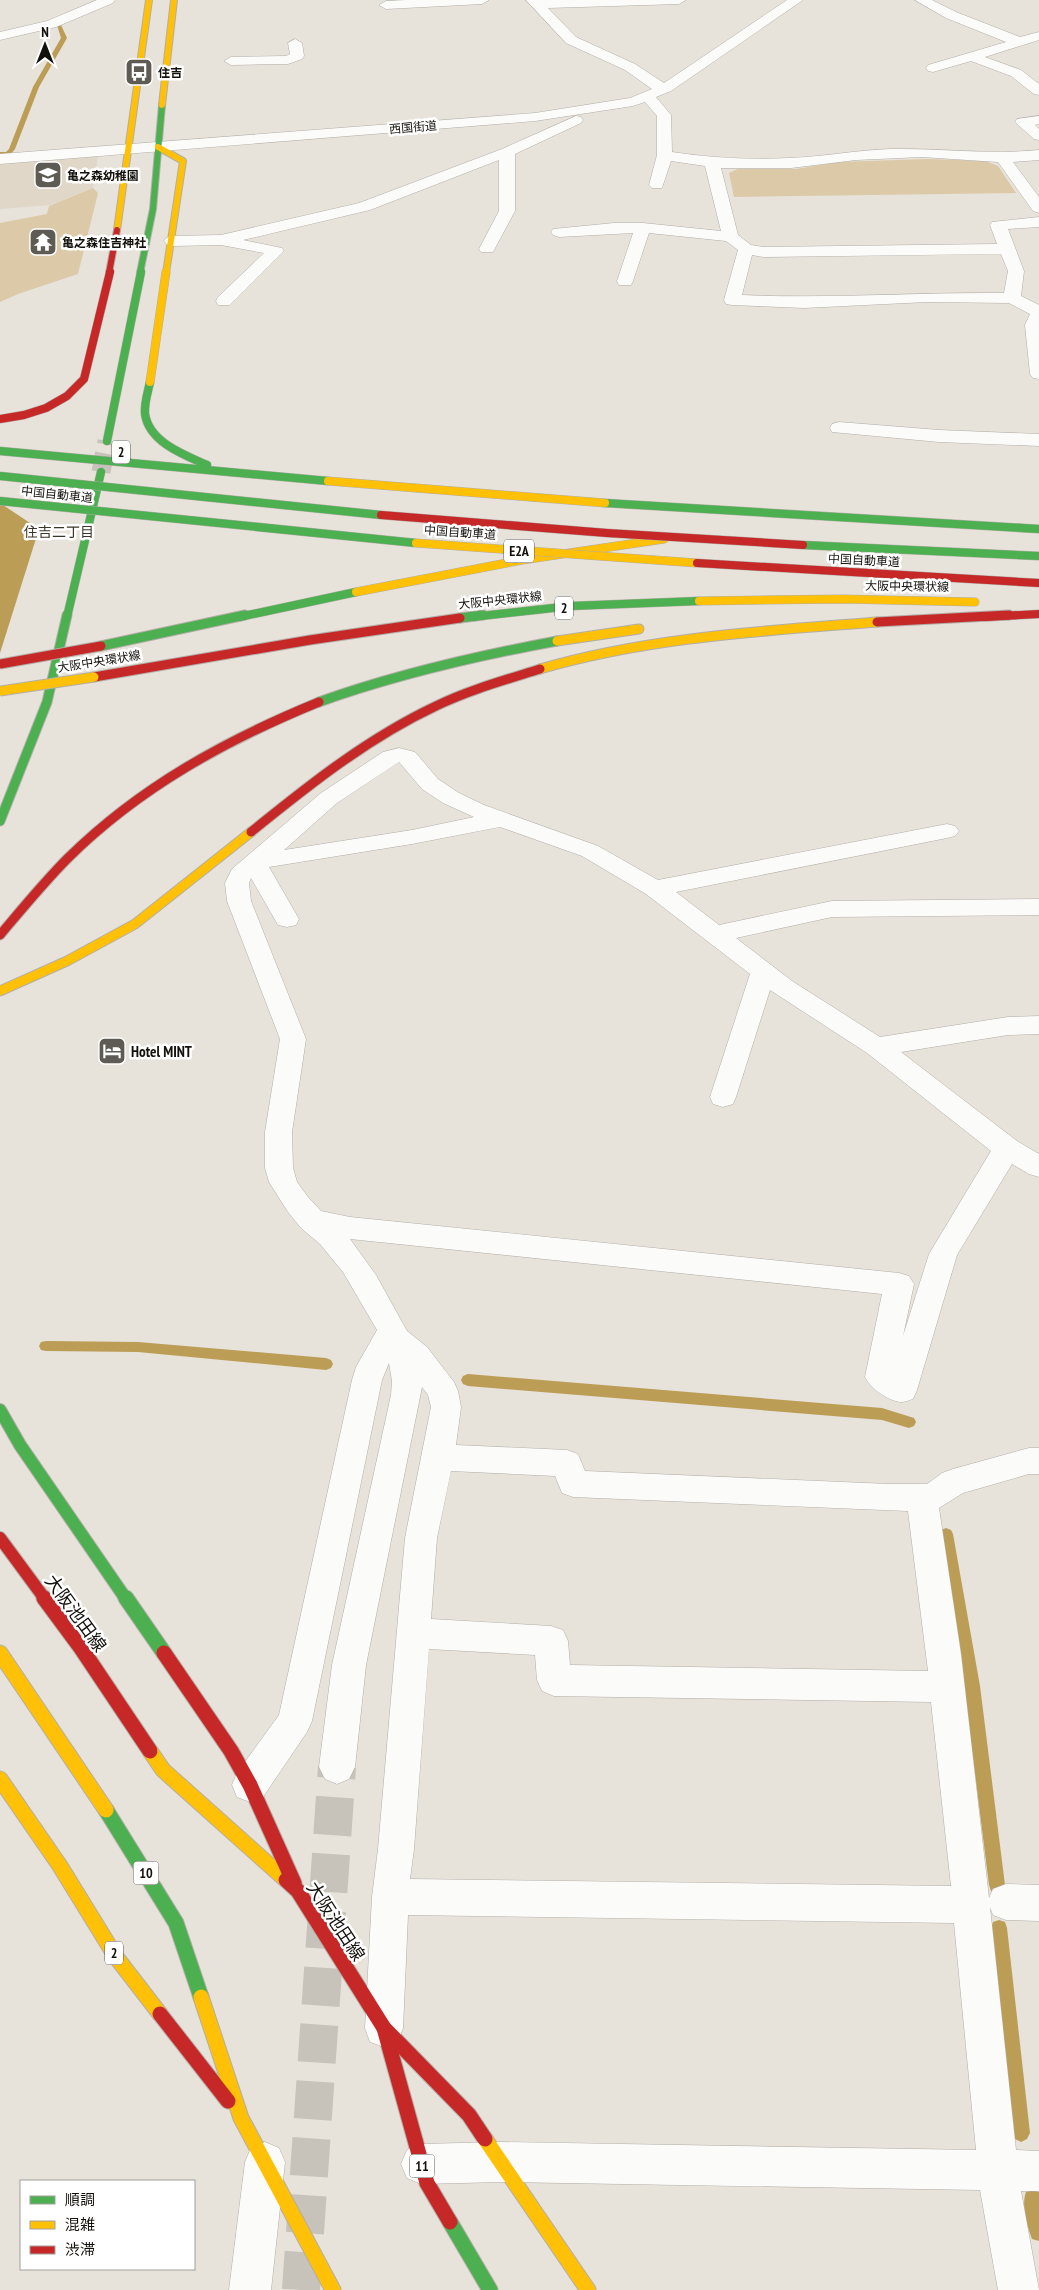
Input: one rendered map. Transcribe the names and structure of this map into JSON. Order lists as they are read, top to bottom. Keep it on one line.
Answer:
{"streets":{"main road":["2","中国自動車道","E2A","大阪中央環状線","大阪池田線","10","11"],"street":["西国街道"]},"crossings":[["2","10"],["大阪池田線","11"]],"districts":["住吉二丁目"],"places":{"bus stop":["住吉"],"school or university":["亀之森幼稚園"],"temple":["亀之森住吉神社"],"hotel":["Hotel MINT"]},"legend":["順調","混雑","渋滞"],"north":"top"}
